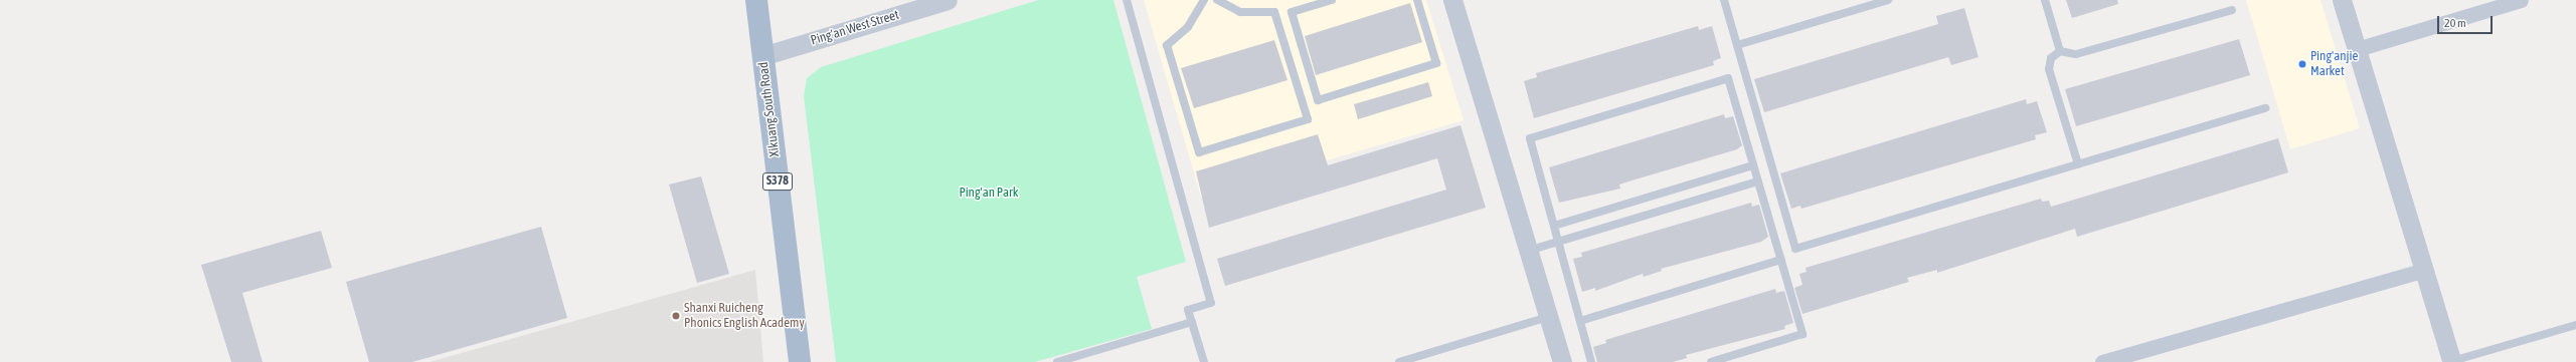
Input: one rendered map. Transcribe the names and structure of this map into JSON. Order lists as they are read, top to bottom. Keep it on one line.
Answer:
{"streets":{"main road":["Xikuang South Road","S378"],"street":["Ping'an West Street"]},"crossings":[["Ping'an West Street","Xikuang South Road"]],"parks":["Ping'an Park"],"places":["Ping'anjie Market","Shanxi Ruicheng Phonics English Academy"],"scale_bar":"20 m"}
